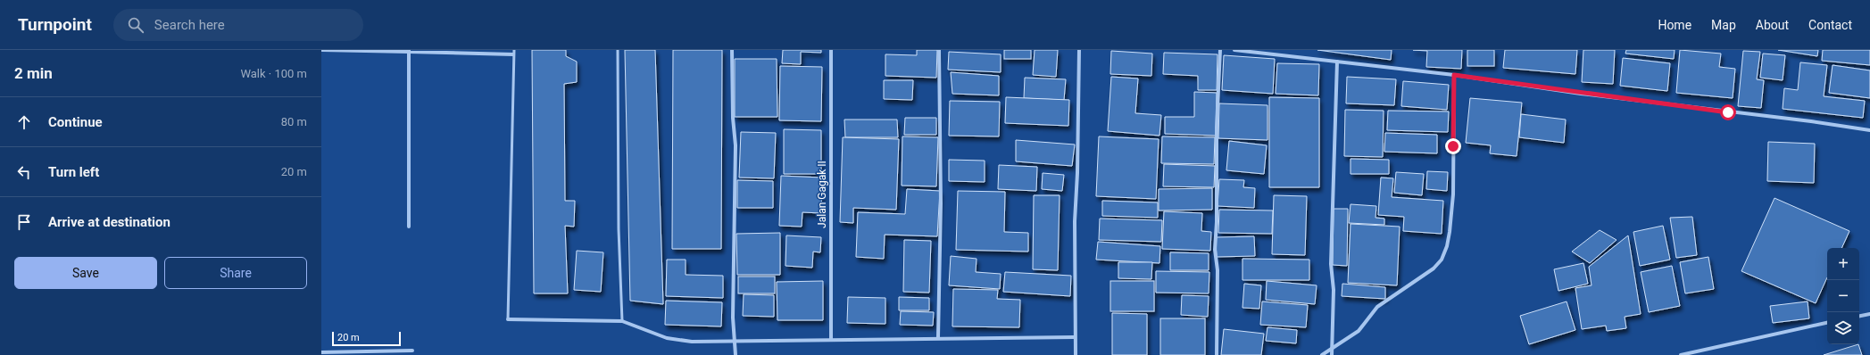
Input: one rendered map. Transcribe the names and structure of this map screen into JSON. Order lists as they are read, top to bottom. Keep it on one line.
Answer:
{"streets":{"street":["Jalan Gagak II"]},"scale_bar":"20 m","page":{"header":"Turnpoint","search":"Search here","nav":["Home","Map","About","Contact"],"heading":["2 min","Walk · 100 m"],"list":[["Continue","80 m"],["Turn left","20 m"],"Arrive at destination"],"buttons":["Save","Share"],"map_buttons":["+","−"],"scale":"20 m"}}
